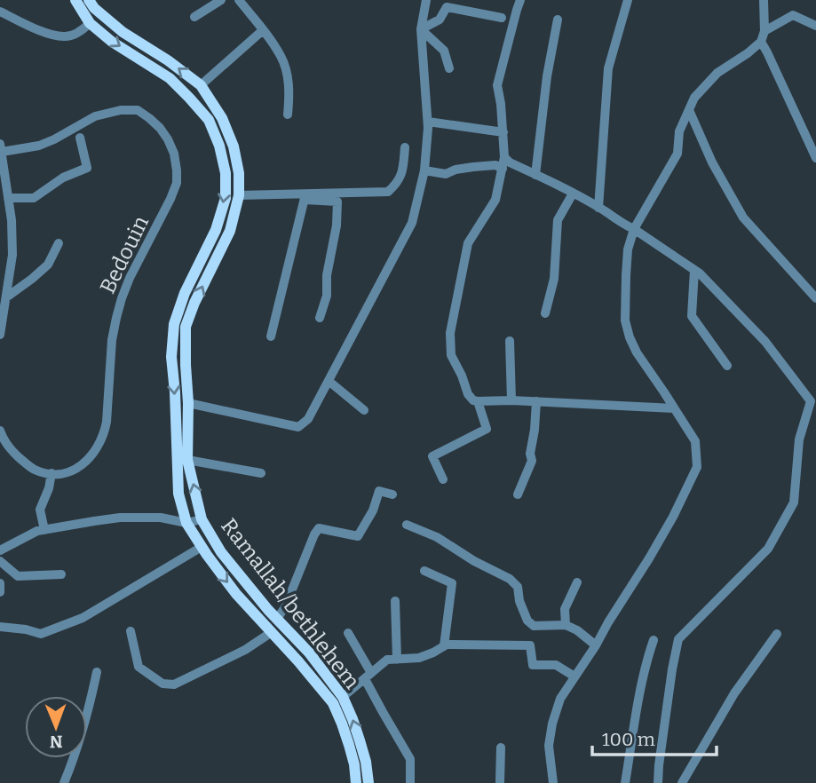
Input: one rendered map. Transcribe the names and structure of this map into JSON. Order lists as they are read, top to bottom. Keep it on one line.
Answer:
{"streets":{"main road":["Ramallah/bethlehem"],"street":["Bedouin"]},"scale_bar":"100 m","north":"bottom"}
